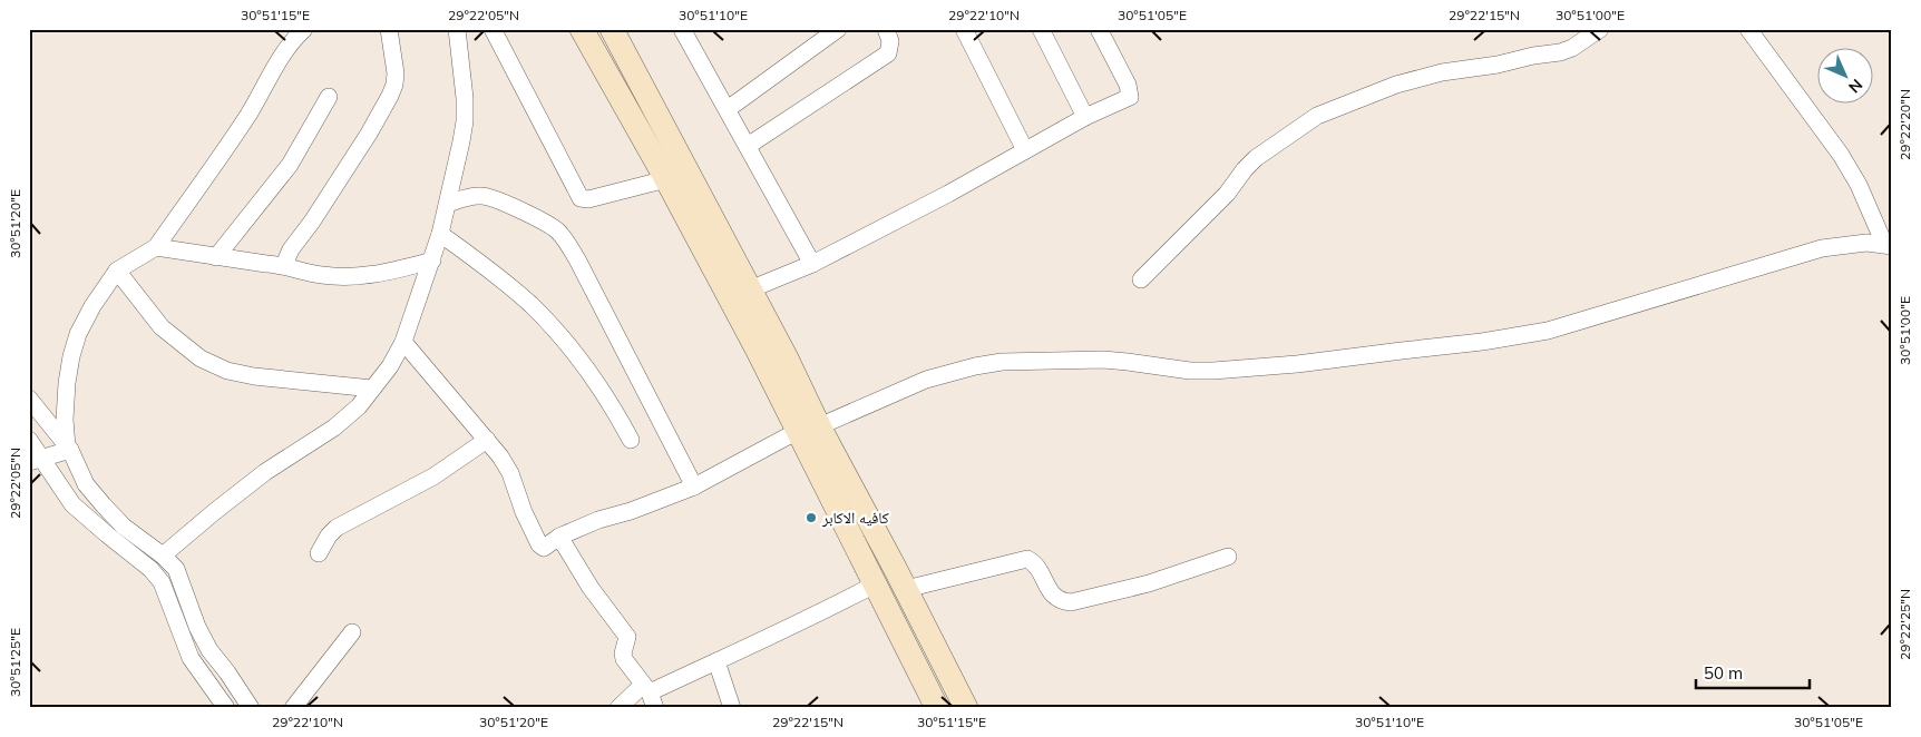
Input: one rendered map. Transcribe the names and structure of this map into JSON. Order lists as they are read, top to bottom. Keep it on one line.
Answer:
{"places":["كافيه الاكابر"],"scale_bar":"50 m","north":"bottom right","coordinates":["30°51'15\"E","29°22'05\"N","30°51'10\"E","29°22'10\"N","30°51'05\"E","29°22'15\"N","30°51'00\"E","29°22'20\"N","30°51'20\"E","29°22'25\"N","30°51'25\"E"]}
